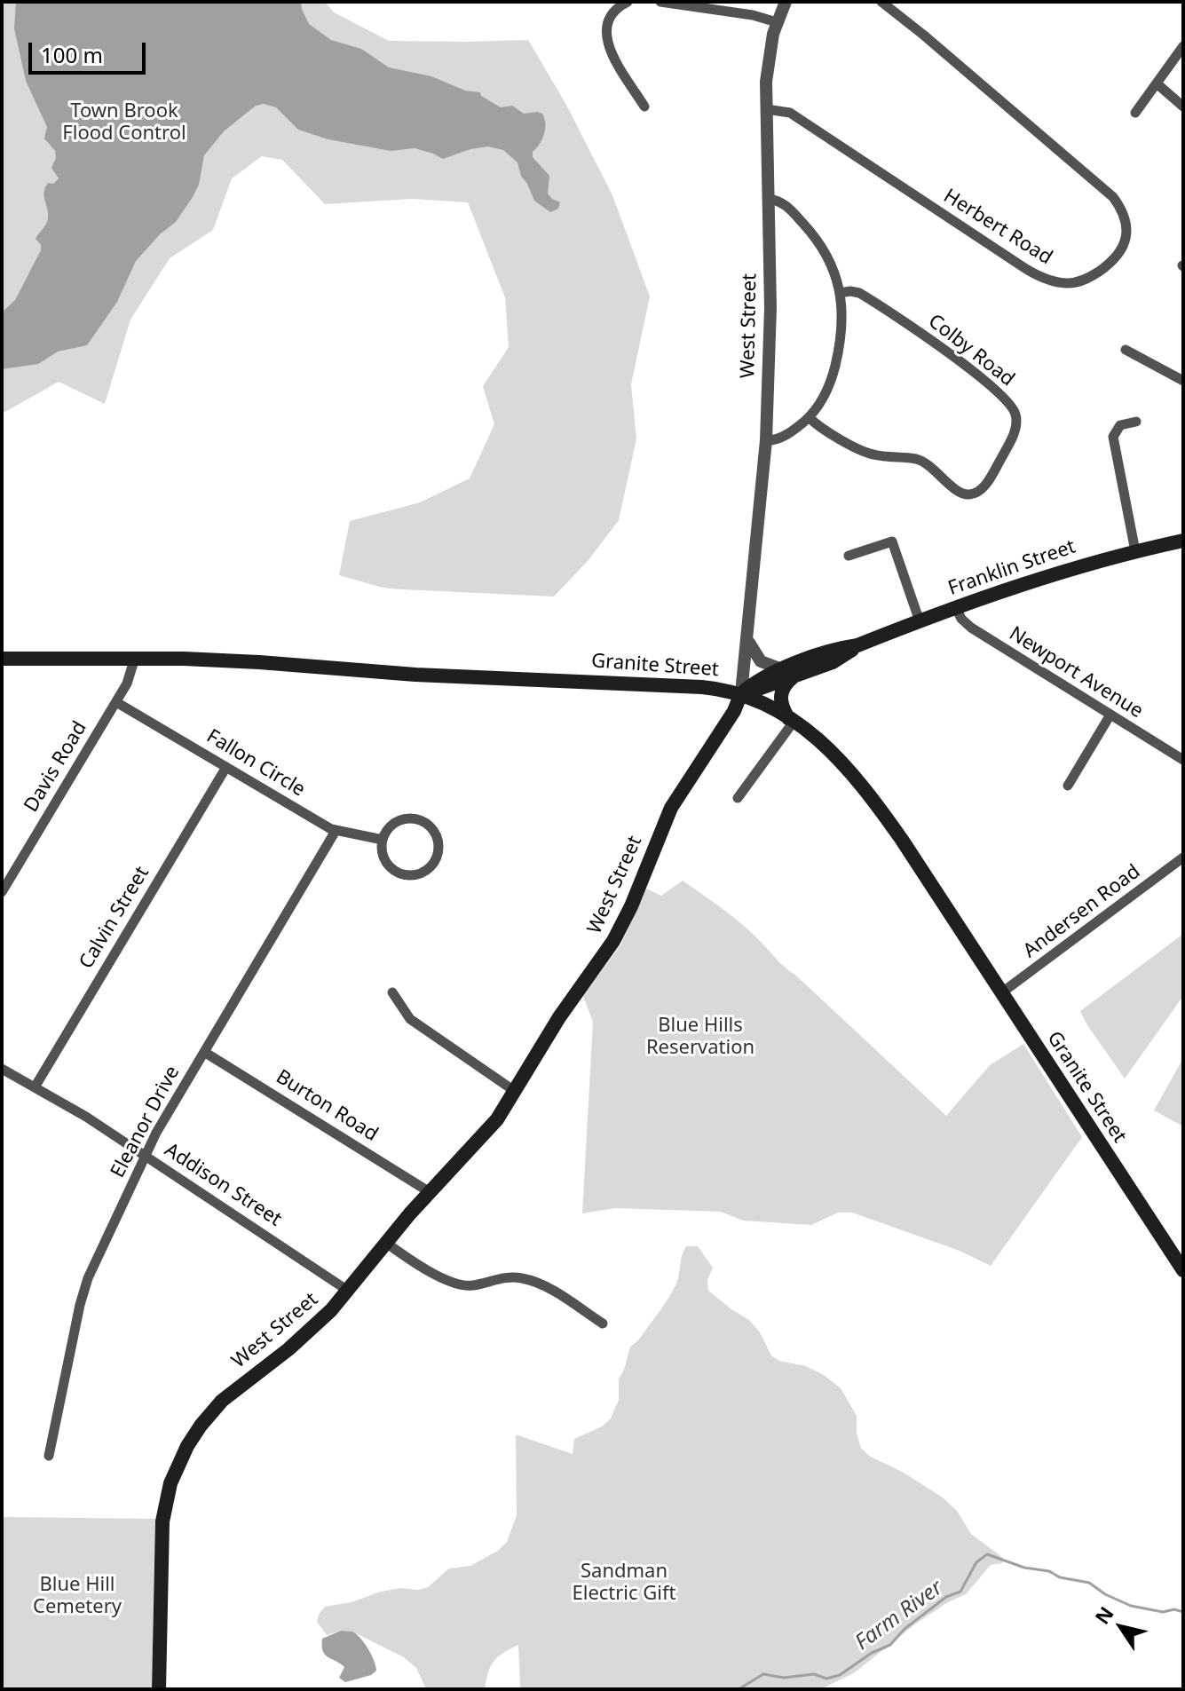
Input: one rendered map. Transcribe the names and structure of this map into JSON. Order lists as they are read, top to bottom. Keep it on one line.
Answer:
{"streets":{"main road":["West Street","Franklin Street","Granite Street"],"street":["Herbert Road","Colby Road","Newport Avenue","Fallon Circle","Davis Road","Andersen Road","Calvin Street","Burton Road","Eleanor Drive","Addison Street"]},"crossings":[["Herbert Road","West Street"],["West Street","Franklin Street"],["West Street","Granite Street"],["West Street","Burton Road"],["West Street","Addison Street"],["Franklin Street","Granite Street"],["Franklin Street","Newport Avenue"],["Granite Street","Davis Road"],["Granite Street","Andersen Road"],["Fallon Circle","Davis Road"],["Fallon Circle","Calvin Street"],["Fallon Circle","Eleanor Drive"],["Calvin Street","Addison Street"],["Burton Road","Eleanor Drive"],["Eleanor Drive","Addison Street"]],"water":["Farm River"],"parks":["Town Brook Flood Control","Blue Hills Reservation","Sandman Electric Gift","Blue Hill Cemetery"],"scale_bar":"100 m","north":"top left"}
